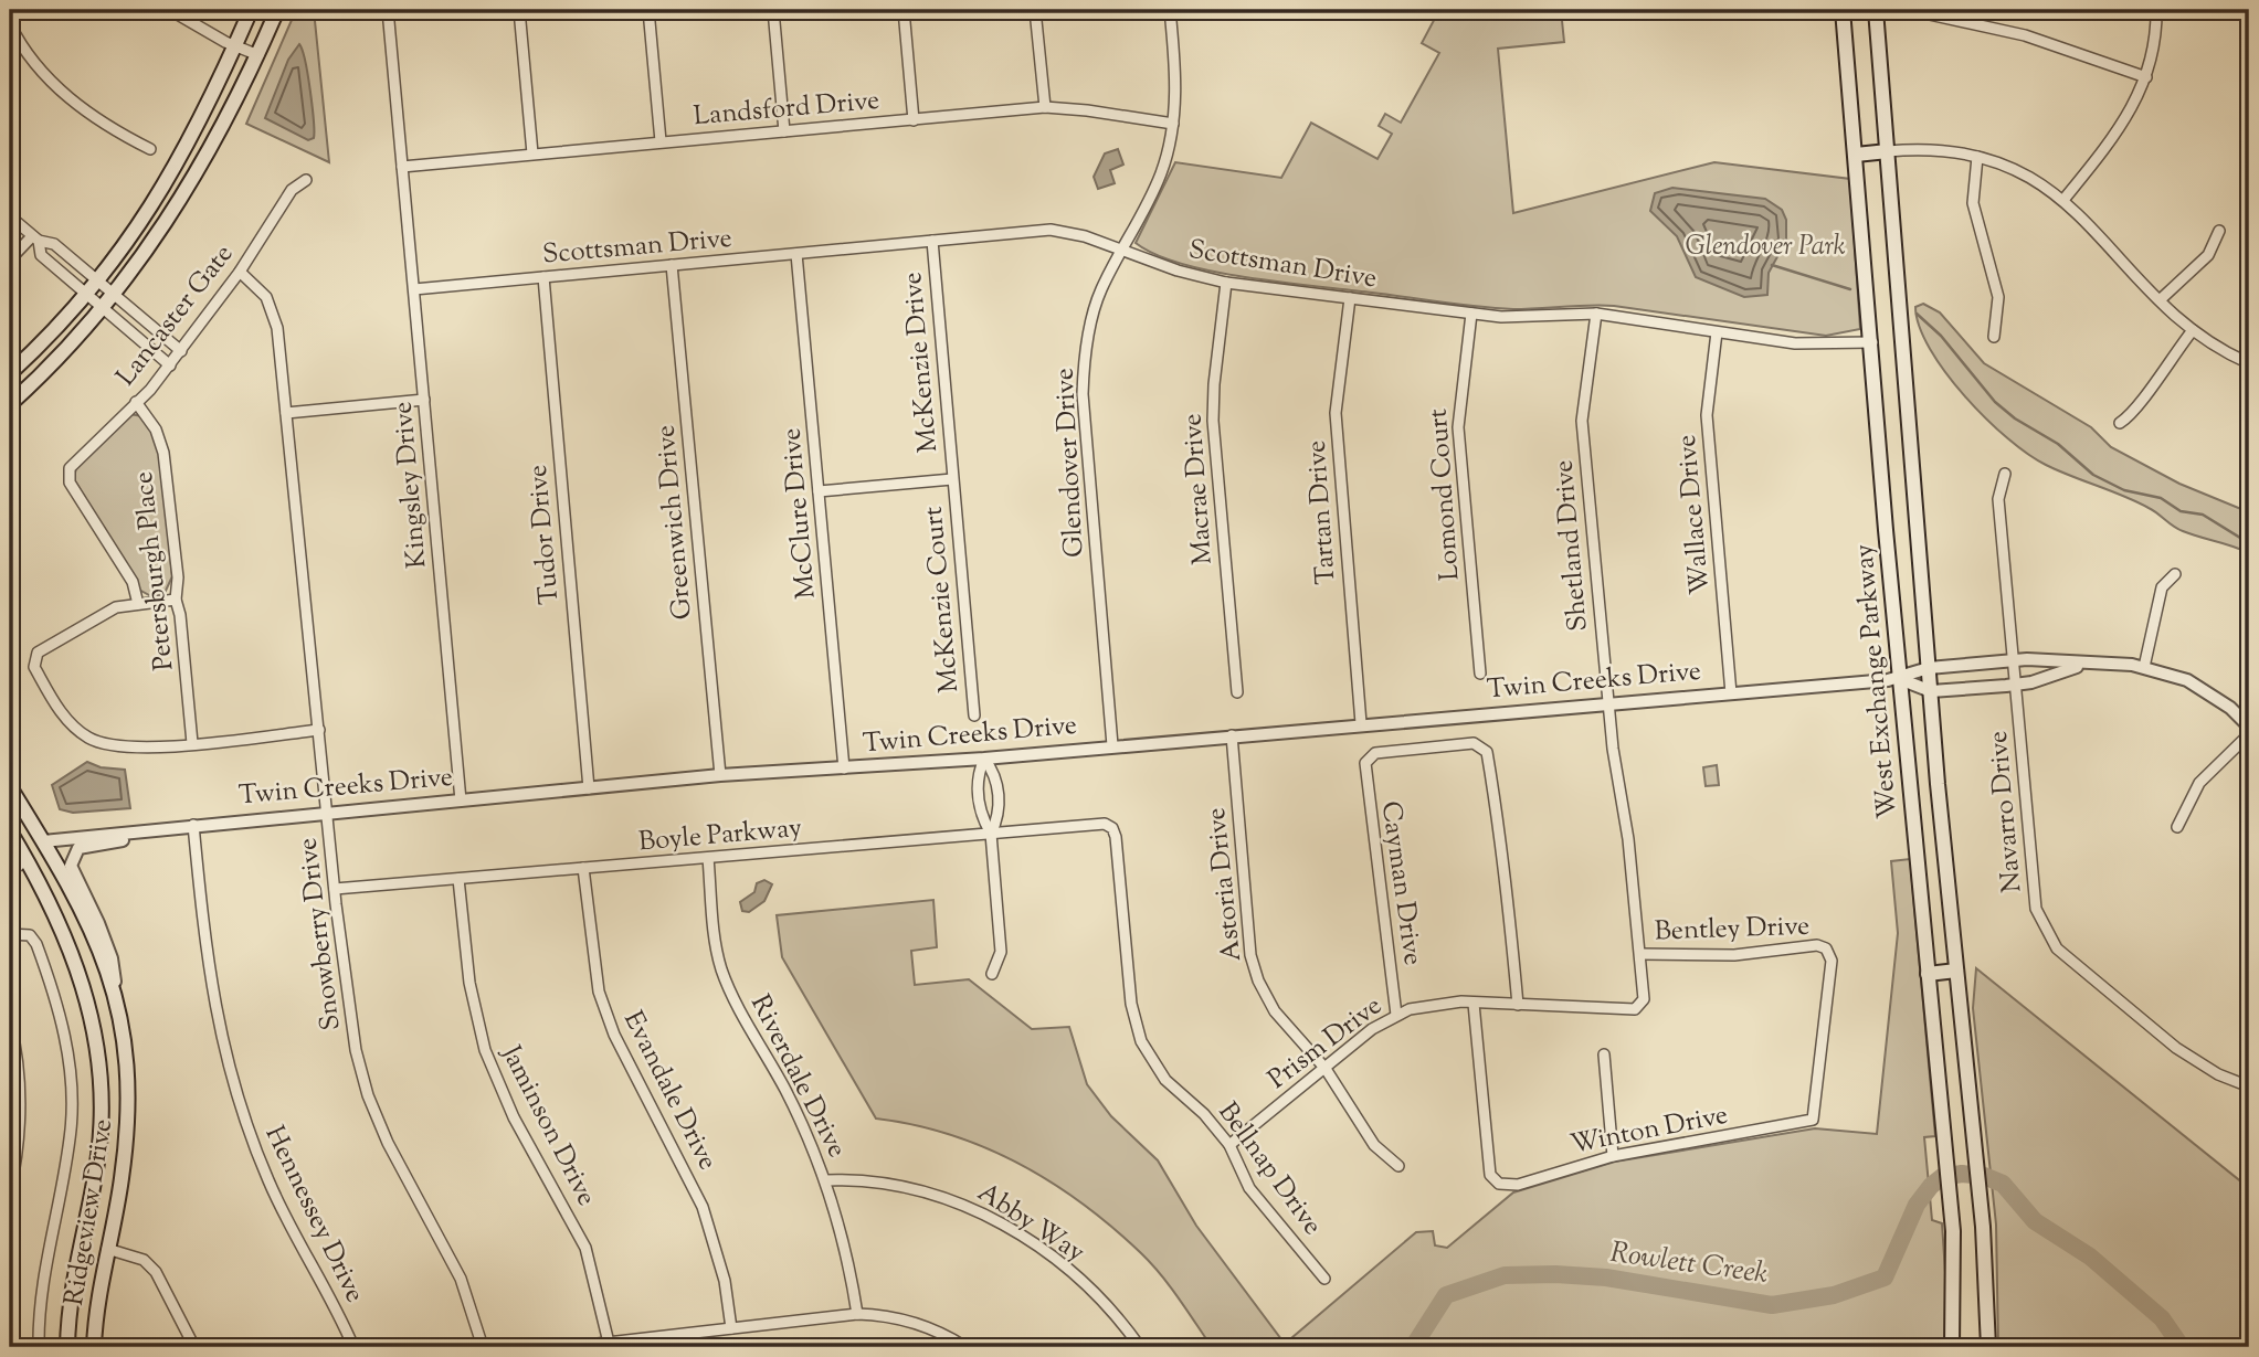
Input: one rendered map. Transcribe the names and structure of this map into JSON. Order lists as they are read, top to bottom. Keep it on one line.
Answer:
{"streets":{"main road":["West Exchange Parkway","Ridgeview Drive"],"street":["Landsford Drive","Scottsman Drive","Lancaster Gate","McKenzie Drive","Glendover Drive","Kingsley Drive","Macrae Drive","Lomond Court","Tartan Drive","McClure Drive","Wallace Drive","Greenwich Drive","Tudor Drive","Shetland Drive","Petersburgh Place","McKenzie Court","Twin Creeks Drive","Navarro Drive","Boyle Parkway","Cayman Drive","Astoria Drive","Bentley Drive","Snowberry Drive","Prism Drive","Riverdale Drive","Evandale Drive","Jaminson Drive","Winton Drive","Bellnap Drive","Hennessey Drive","Abby Way"]},"crossings":[["Landsford Drive","Glendover Drive"],["Landsford Drive","Kingsley Drive"],["Scottsman Drive","McKenzie Drive"],["Scottsman Drive","Glendover Drive"],["Scottsman Drive","Kingsley Drive"],["Scottsman Drive","Macrae Drive"],["Scottsman Drive","Lomond Court"],["Scottsman Drive","Tartan Drive"],["Scottsman Drive","McClure Drive"],["Scottsman Drive","Wallace Drive"],["Scottsman Drive","Greenwich Drive"],["Scottsman Drive","Tudor Drive"],["Scottsman Drive","Shetland Drive"],["Scottsman Drive","West Exchange Parkway"],["Lancaster Gate","Petersburgh Place"],["Lancaster Gate","Snowberry Drive"],["McKenzie Drive","McKenzie Court"],["Glendover Drive","Twin Creeks Drive"],["Kingsley Drive","Twin Creeks Drive"],["Tartan Drive","Twin Creeks Drive"],["McClure Drive","Twin Creeks Drive"],["Wallace Drive","Twin Creeks Drive"],["Greenwich Drive","Twin Creeks Drive"],["Tudor Drive","Twin Creeks Drive"],["Shetland Drive","Twin Creeks Drive"],["Shetland Drive","Bentley Drive"],["Shetland Drive","Prism Drive"],["Twin Creeks Drive","West Exchange Parkway"],["Twin Creeks Drive","Navarro Drive"],["Twin Creeks Drive","Astoria Drive"],["Twin Creeks Drive","Snowberry Drive"],["Twin Creeks Drive","Ridgeview Drive"],["Twin Creeks Drive","Hennessey Drive"],["Boyle Parkway","Snowberry Drive"],["Boyle Parkway","Riverdale Drive"],["Boyle Parkway","Evandale Drive"],["Boyle Parkway","Jaminson Drive"],["Boyle Parkway","Bellnap Drive"],["Cayman Drive","Prism Drive"],["Astoria Drive","Prism Drive"],["Bentley Drive","Winton Drive"],["Prism Drive","Winton Drive"],["Prism Drive","Bellnap Drive"],["Riverdale Drive","Abby Way"]],"water":["Rowlett Creek"],"parks":["Glendover Park"]}
